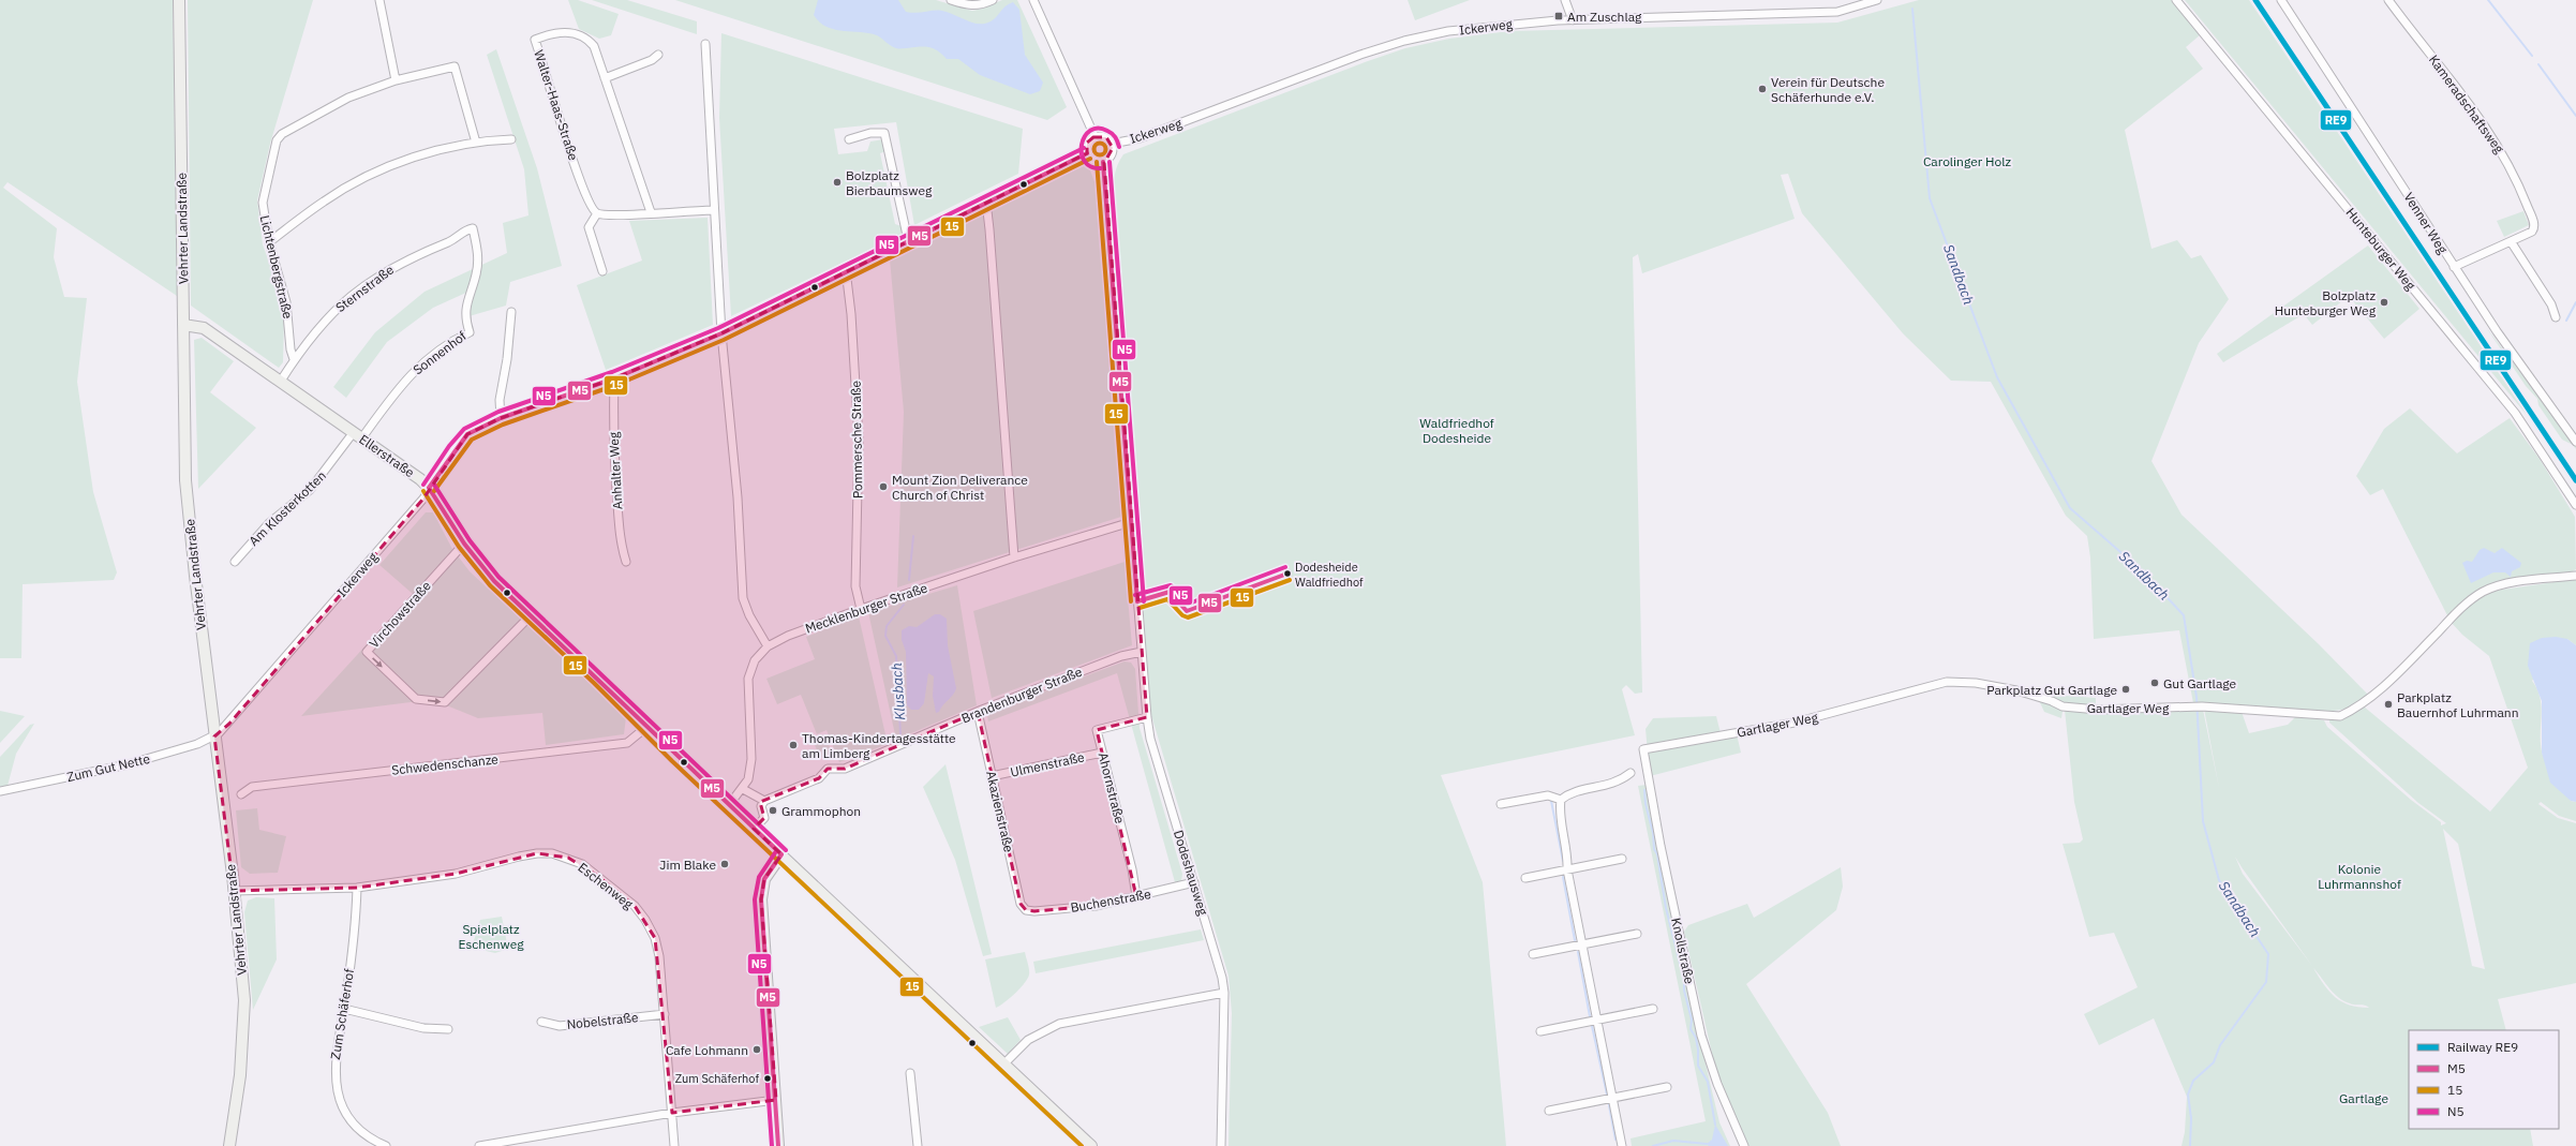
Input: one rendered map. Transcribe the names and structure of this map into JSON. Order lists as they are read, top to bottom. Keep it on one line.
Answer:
{"streets":{"street":["Ickerweg","Kameradschaftsweg","Walter-Haas-Straße","Venner Weg","Vehrter Landstraße","Hunteburger Weg","Lichtenbergstraße","Sternstraße","Sonnenhof","Pommersche Straße","Ellerstraße","Anhalter Weg","Am Klosterkotten","Mecklenburger Straße","Virchowstraße","Brandenburger Straße","Gartlager Weg","Schwedenschanze","Ulmenstraße","Zum Gut Nette","Ahornstraße","Akazienstraße","Dodeshausweg","Eschenweg","Buchenstraße","Knollstraße","Zum Schäferhof","Nobelstraße"]},"crossings":[["Ickerweg","Vehrter Landstraße"],["Ickerweg","Pommersche Straße"],["Ickerweg","Ellerstraße"],["Ickerweg","Anhalter Weg"],["Ickerweg","Zum Gut Nette"],["Ickerweg","Dodeshausweg"],["Kameradschaftsweg","Venner Weg"],["Vehrter Landstraße","Ellerstraße"],["Vehrter Landstraße","Zum Gut Nette"],["Vehrter Landstraße","Eschenweg"],["Lichtenbergstraße","Sternstraße"],["Sternstraße","Sonnenhof"],["Sternstraße","Ellerstraße"],["Sonnenhof","Ellerstraße"],["Sonnenhof","Am Klosterkotten"],["Pommersche Straße","Mecklenburger Straße"],["Ellerstraße","Am Klosterkotten"],["Ellerstraße","Mecklenburger Straße"],["Ellerstraße","Virchowstraße"],["Ellerstraße","Schwedenschanze"],["Mecklenburger Straße","Dodeshausweg"],["Brandenburger Straße","Akazienstraße"],["Brandenburger Straße","Dodeshausweg"],["Gartlager Weg","Knollstraße"],["Ulmenstraße","Ahornstraße"],["Ulmenstraße","Akazienstraße"],["Ahornstraße","Dodeshausweg"],["Ahornstraße","Buchenstraße"],["Akazienstraße","Buchenstraße"],["Dodeshausweg","Buchenstraße"],["Eschenweg","Zum Schäferhof"],["Eschenweg","Nobelstraße"]],"water":["Sandbach","Klusbach"],"parks":["Carolinger Holz","Waldfriedhof Dodesheide","Kolonie Luhrmannshof","Spielplatz Eschenweg","Gartlage"],"places":{"transit":["Am Zuschlag"],"other":["Verein für Deutsche Schäferhunde e.V.","Bolzplatz Bierbaumsweg","Bolzplatz Hunteburger Weg","Mount Zion Deliverance Church of Christ","Dodesheide Waldfriedhof","Gut Gartlage","Parkplatz Gut Gartlage","Parkplatz Bauernhof Luhrmann","Thomas-Kindertagesstätte am Limberg","Grammophon","Jim Blake","Cafe Lohmann","Zum Schäferhof"]},"lines":["rail line RE9","transit line N5","transit line 15","transit line M5"],"legend":["Railway RE9","M5","15","N5"]}
